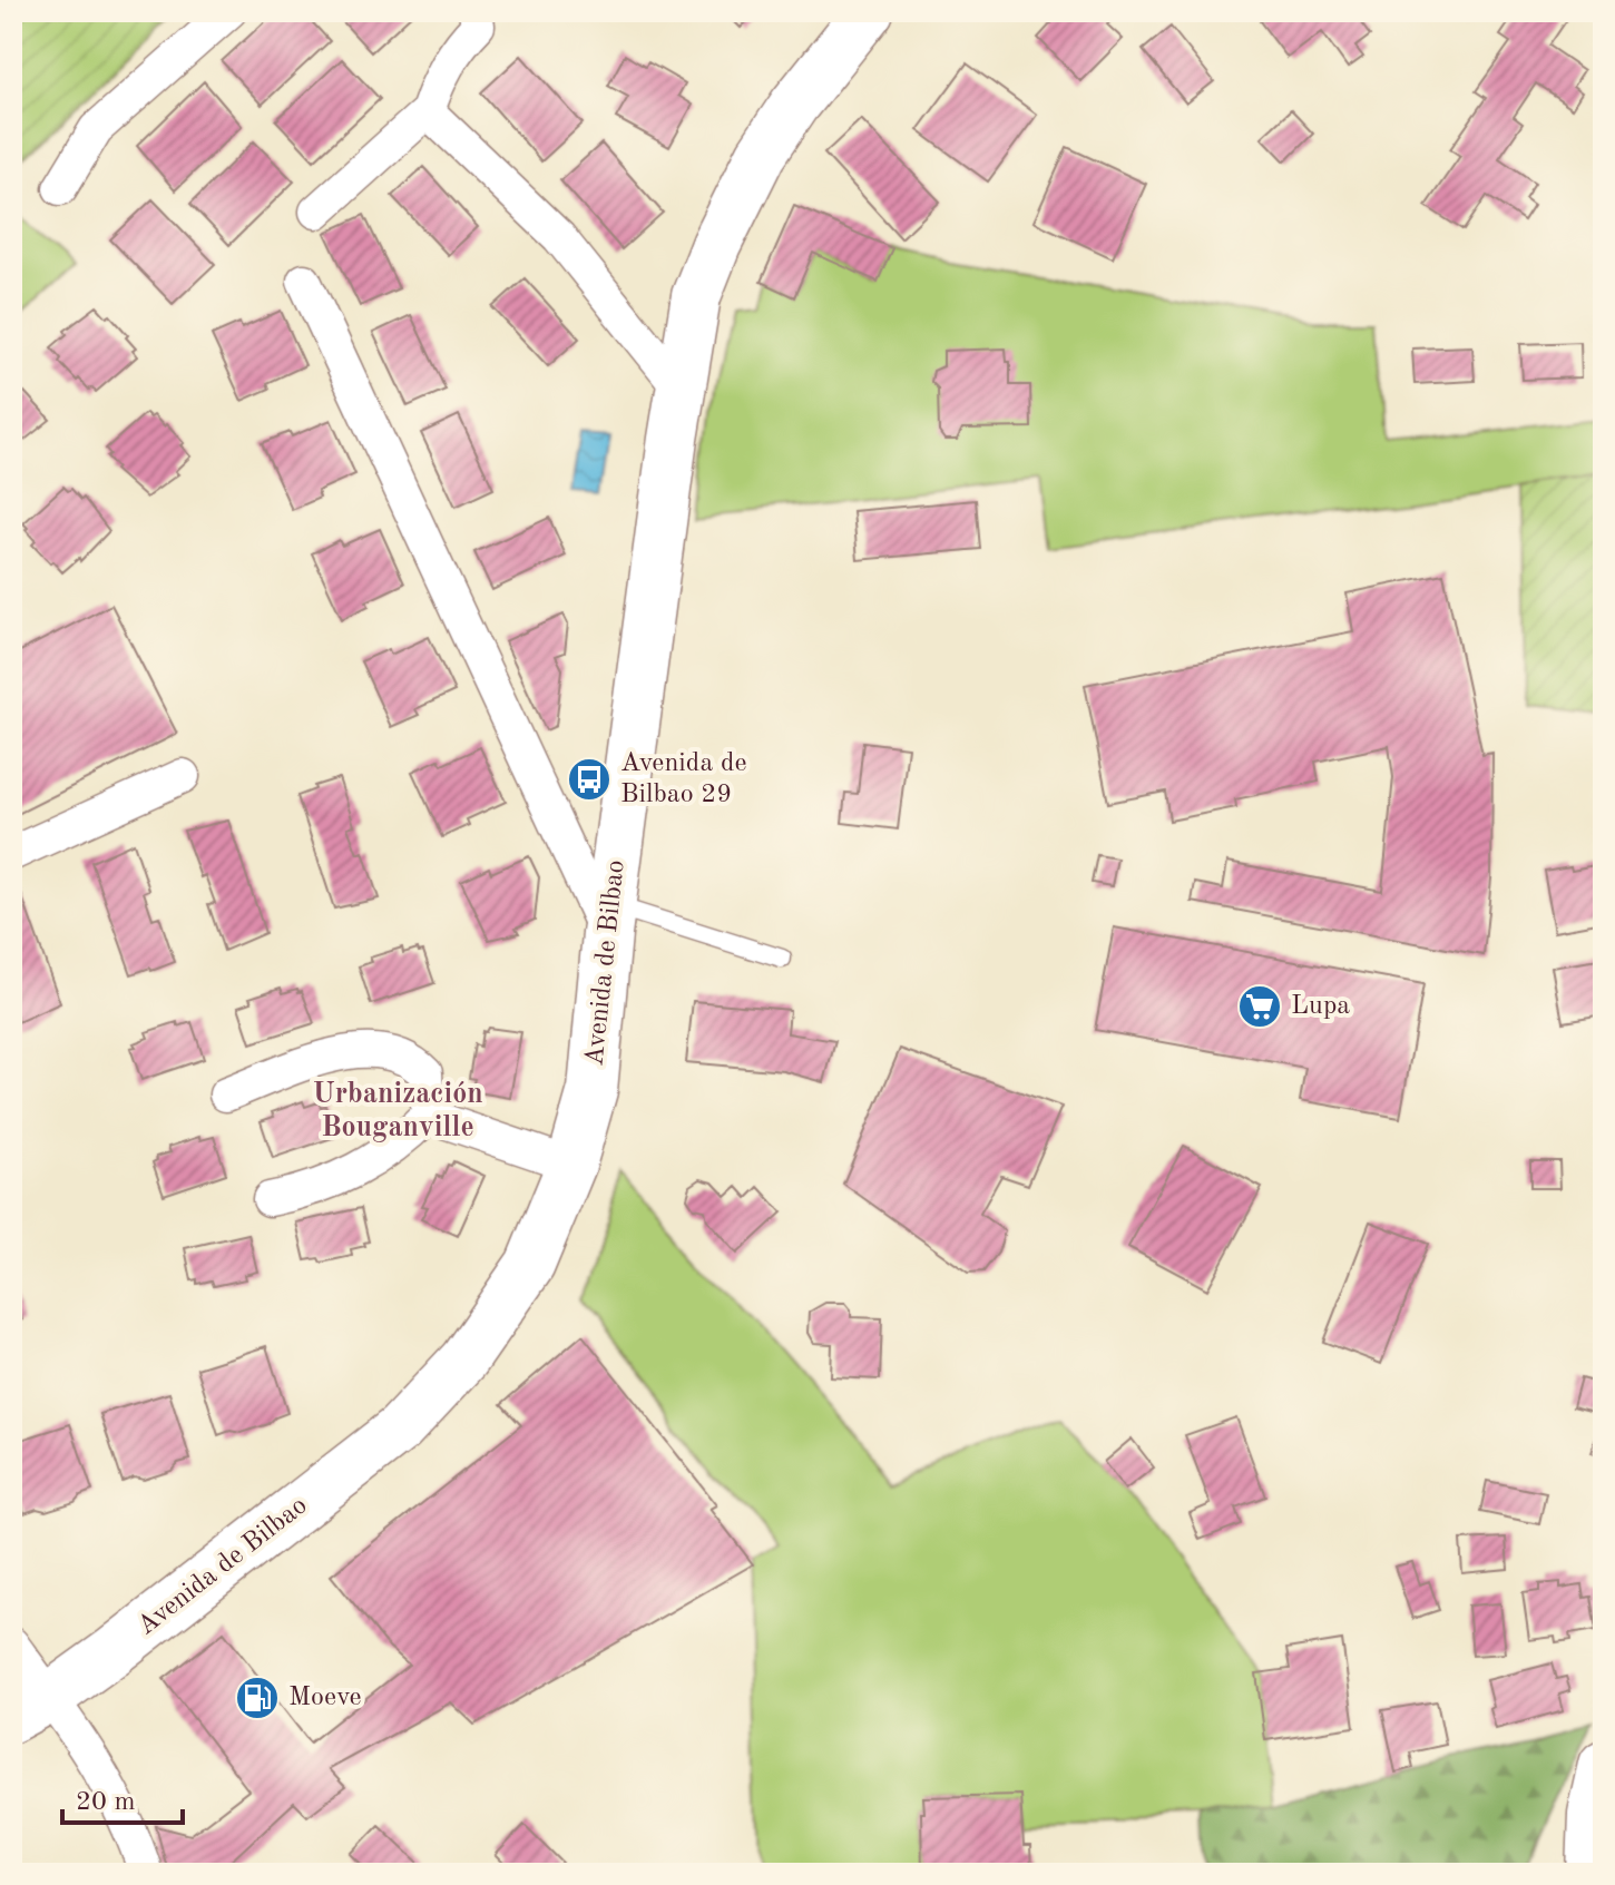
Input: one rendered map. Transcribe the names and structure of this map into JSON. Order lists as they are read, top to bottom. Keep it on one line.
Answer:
{"streets":{"main road":["Avenida de Bilbao"]},"districts":["Urbanización Bouganville"],"places":{"bus stop":["Avenida de Bilbao 29"],"supermarket":["Lupa"],"fuel station":["Moeve"]},"scale_bar":"20 m"}
